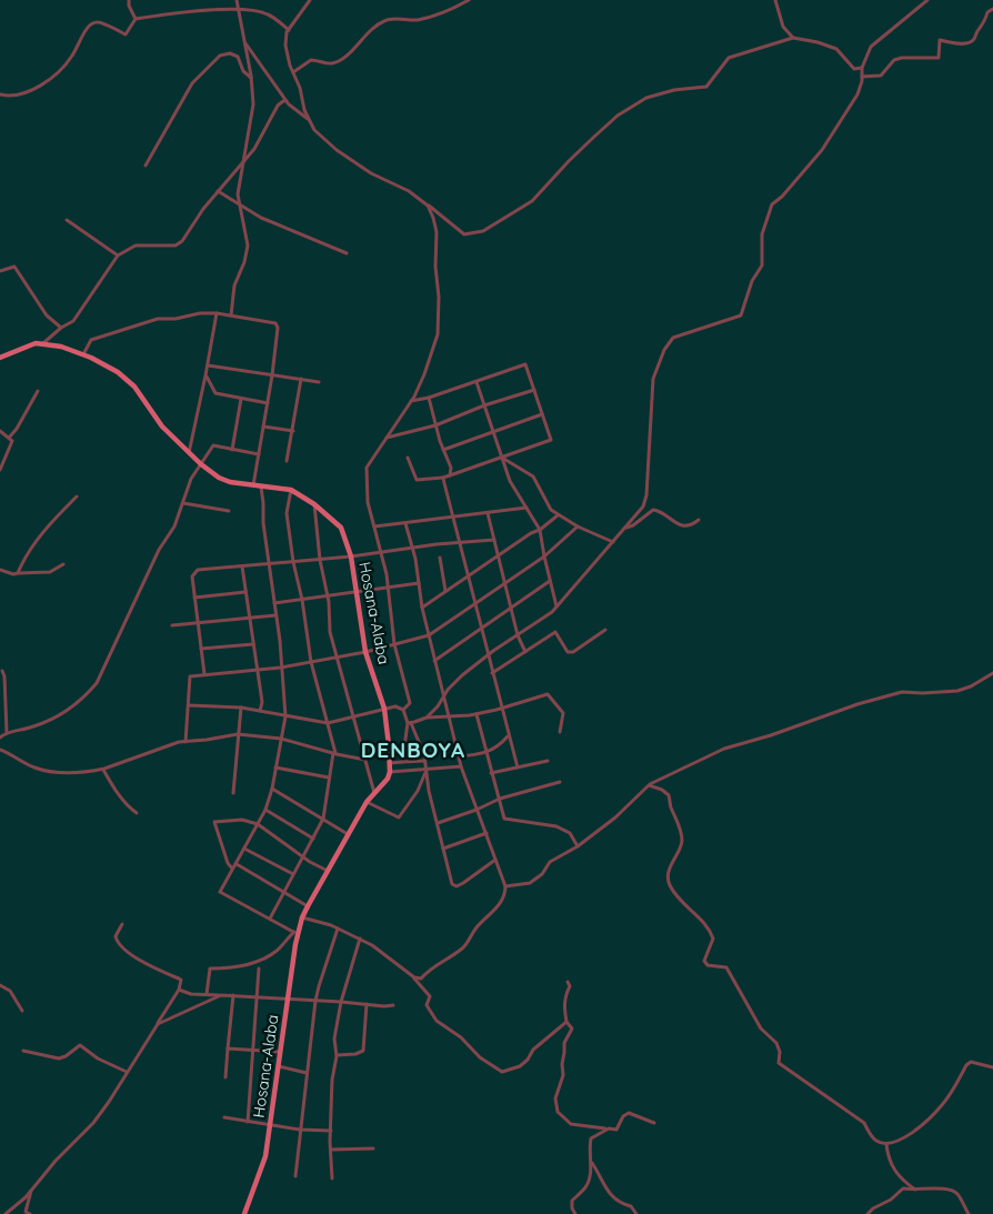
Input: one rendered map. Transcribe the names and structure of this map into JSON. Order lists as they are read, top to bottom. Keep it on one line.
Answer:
{"streets":{"main road":["Hosana-Alaba"]},"districts":["DENBOYA"]}
